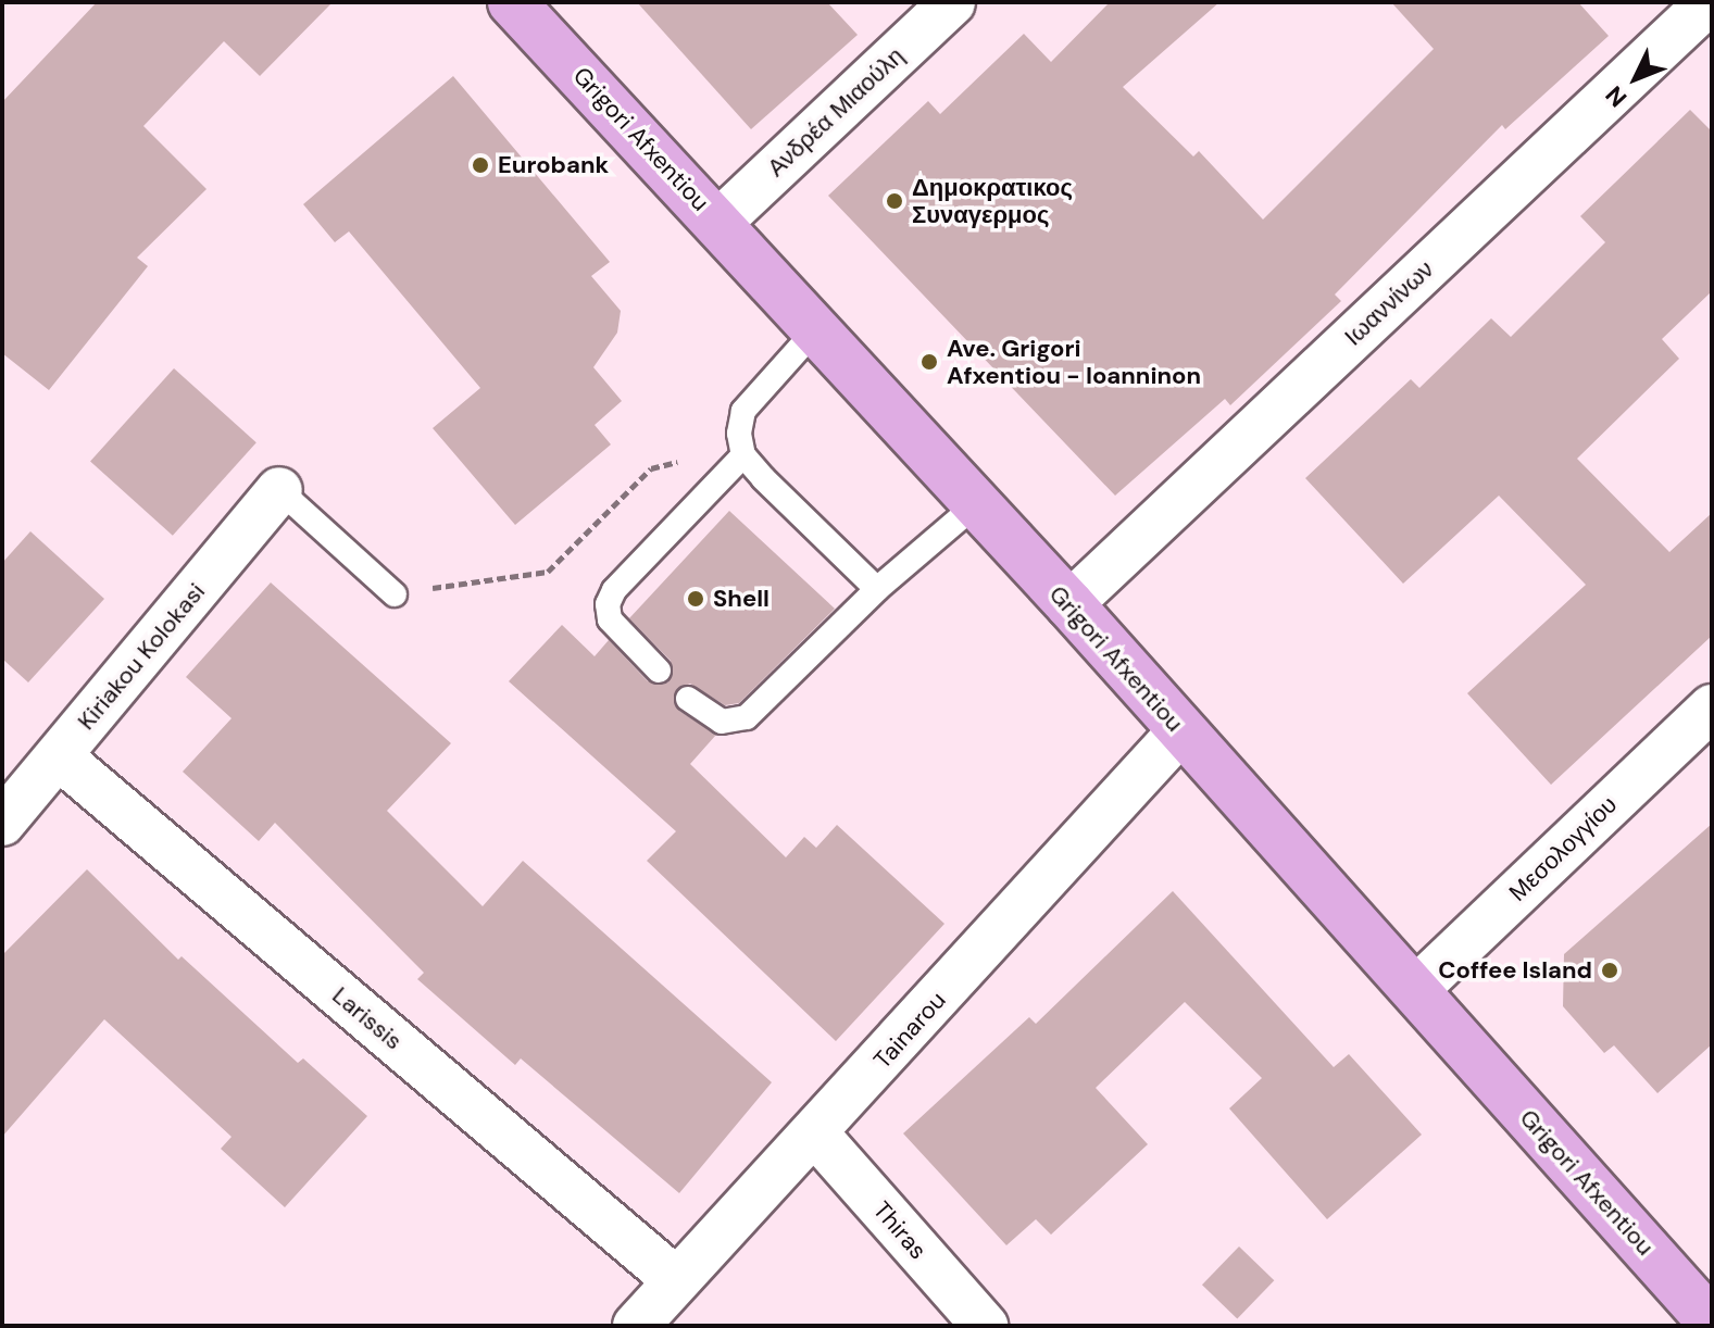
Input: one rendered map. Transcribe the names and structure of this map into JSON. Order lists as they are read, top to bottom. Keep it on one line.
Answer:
{"streets":{"main road":["Grigori Afxentiou"],"street":["Ανδρέα Μιαούλη","Ιωαννίνων","Kiriakou Kolokasi","Μεσολογγίου","Larissis","Tainarou","Thiras"]},"crossings":[["Ανδρέα Μιαούλη","Grigori Afxentiou"],["Grigori Afxentiou","Ιωαννίνων"],["Grigori Afxentiou","Μεσολογγίου"],["Grigori Afxentiou","Tainarou"],["Kiriakou Kolokasi","Larissis"],["Larissis","Tainarou"],["Tainarou","Thiras"]],"places":["Eurobank","Δημοκρατικος Συναγερμος","Ave. Grigori Afxentiou - Ioanninon","Shell","Coffee Island"],"north":"bottom left"}
